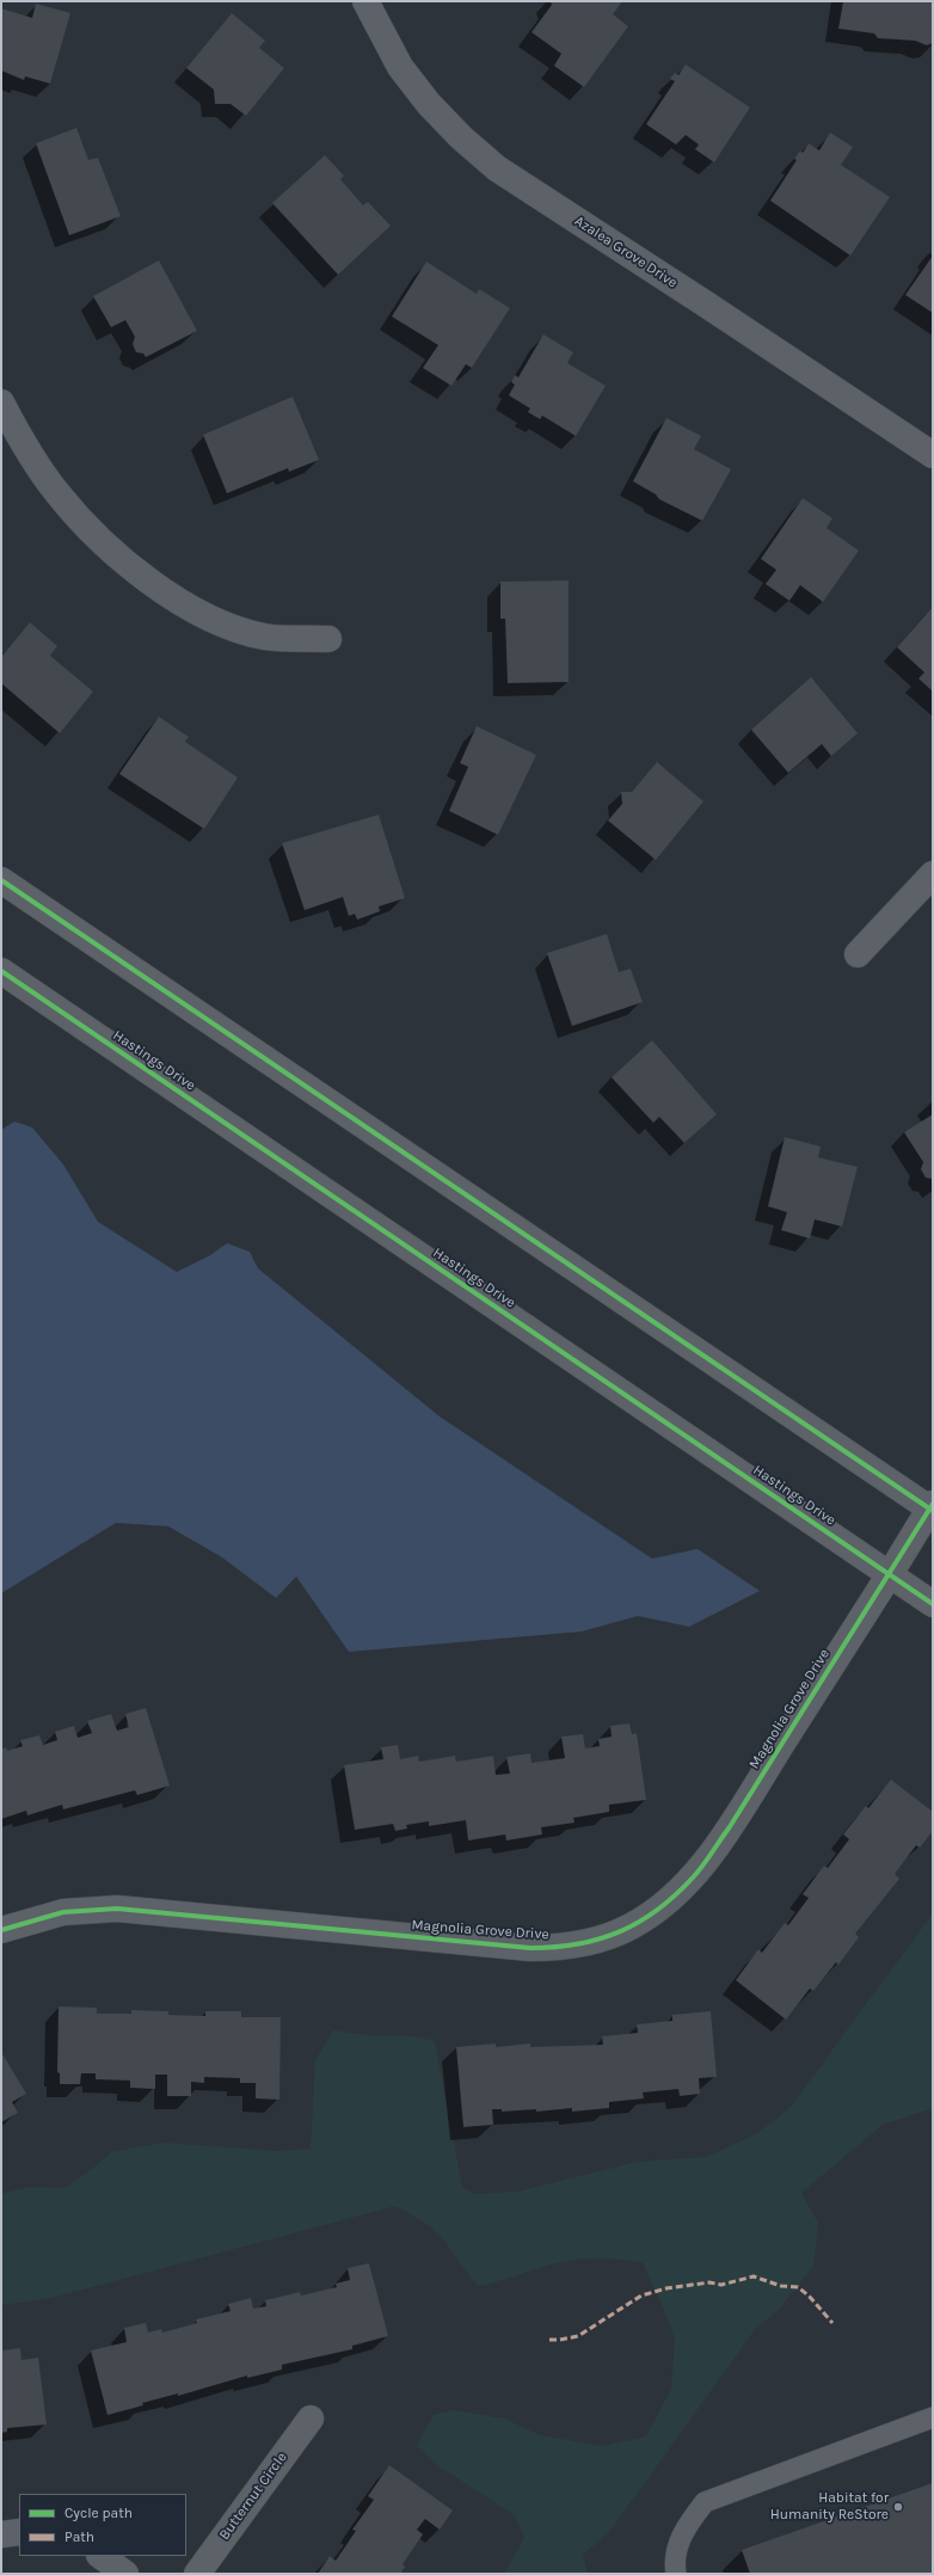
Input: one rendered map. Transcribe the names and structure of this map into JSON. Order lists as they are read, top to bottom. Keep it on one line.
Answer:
{"streets":{"street":["Azalea Grove Drive","Hastings Drive","Magnolia Grove Drive","Butternut Circle"]},"crossings":[["Hastings Drive","Magnolia Grove Drive"]],"places":["Habitat for Humanity ReStore"],"legend":["Cycle path","Path"]}
